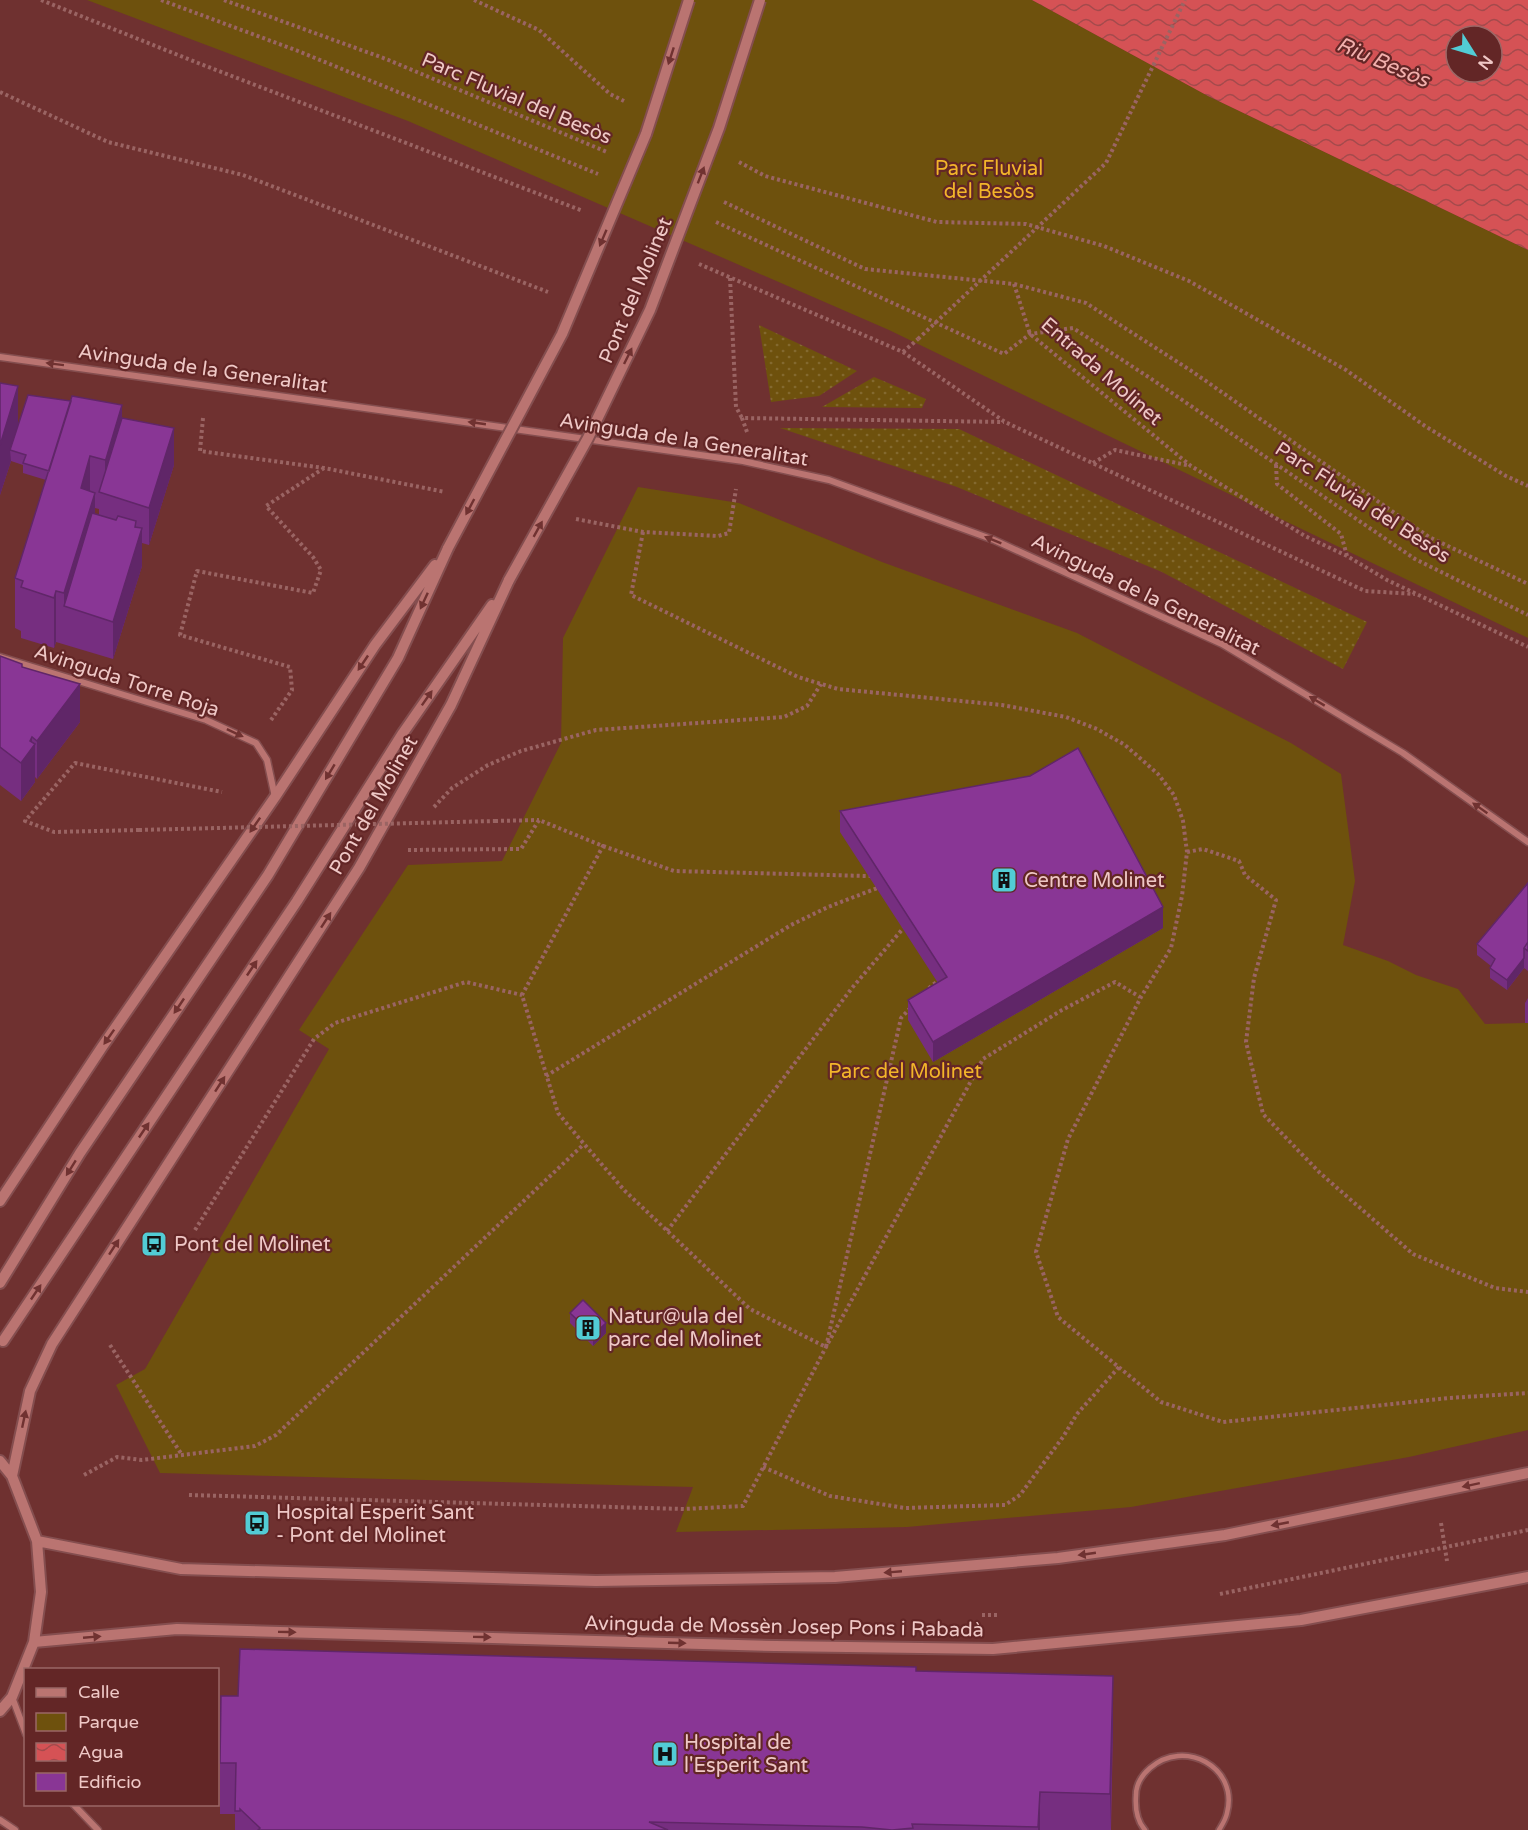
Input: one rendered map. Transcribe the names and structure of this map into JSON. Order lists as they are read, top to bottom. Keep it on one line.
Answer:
{"streets":{"street":["Pont del Molinet","Avinguda de la Generalitat","Avinguda Torre Roja","Avinguda de Mossèn Josep Pons i Rabadà"],"path":["Parc Fluvial del Besòs","Entrada Molinet"]},"crossings":[["Parc Fluvial del Besòs","Entrada Molinet"]],"one_way":["Avinguda de la Generalitat","Avinguda Torre Roja"],"water":["Riu Besòs"],"parks":["Parc Fluvial del Besòs","Parc del Molinet"],"places":{"building":["Centre Molinet","Natur@ula del parc del Molinet"],"bus stop":["Pont del Molinet","Hospital Esperit Sant - Pont del Molinet"],"hospital":["Hospital de l'Esperit Sant"]},"legend":["Calle","Parque","Agua","Edificio"],"north":"bottom right"}
